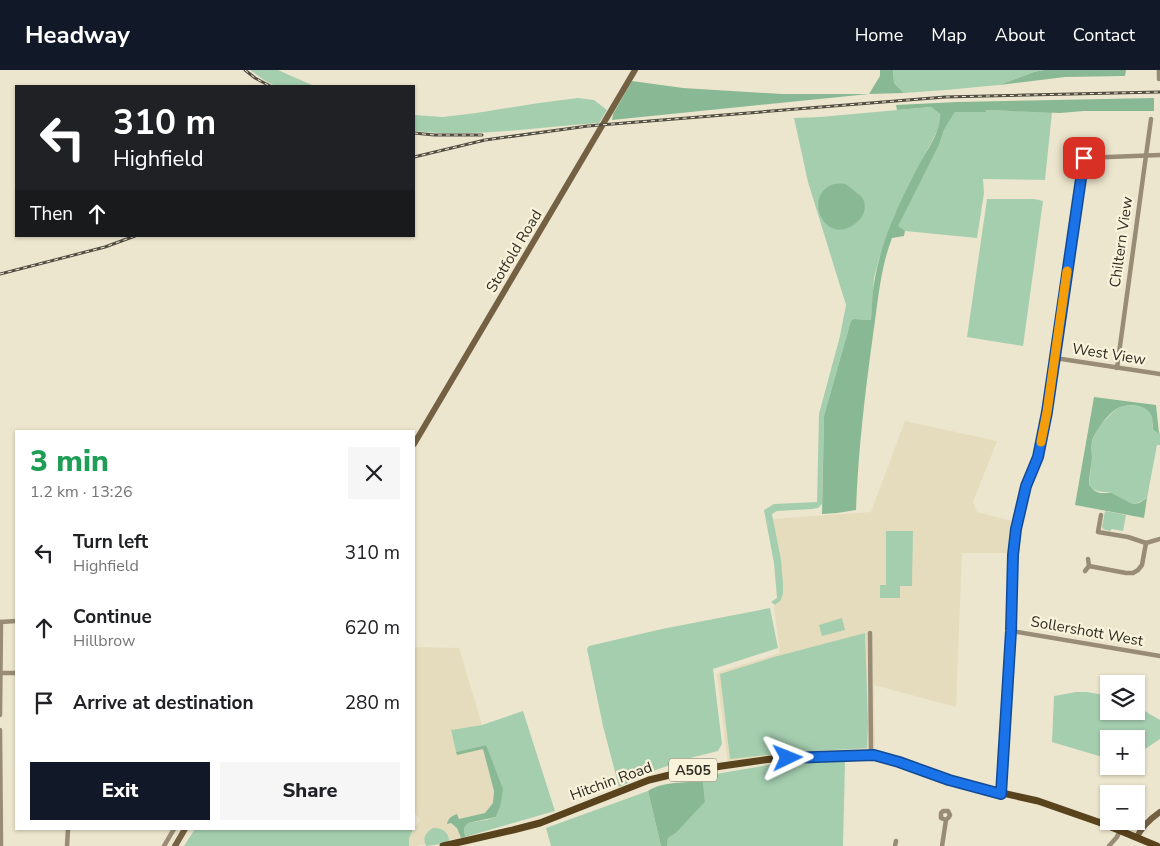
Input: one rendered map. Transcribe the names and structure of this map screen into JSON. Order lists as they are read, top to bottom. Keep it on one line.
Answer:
{"streets":{"main road":["A505","Hitchin Road"],"street":["Chiltern View","Stotfold Road","West View","Sollershott West"]},"crossings":[["Chiltern View","West View"]],"page":{"header":"Headway","nav":["Home","Map","About","Contact"],"turn":["310 m","Highfield"],"then":"Then","heading":["3 min","1.2 km · 13:26"],"list":[{"name":"Turn left","note":"Highfield","value":"310 m"},{"name":"Continue","note":"Hillbrow","value":"620 m"},{"name":"Arrive at destination","value":"280 m"}],"map_buttons":["+","−"],"buttons":["Exit","Share"]}}
